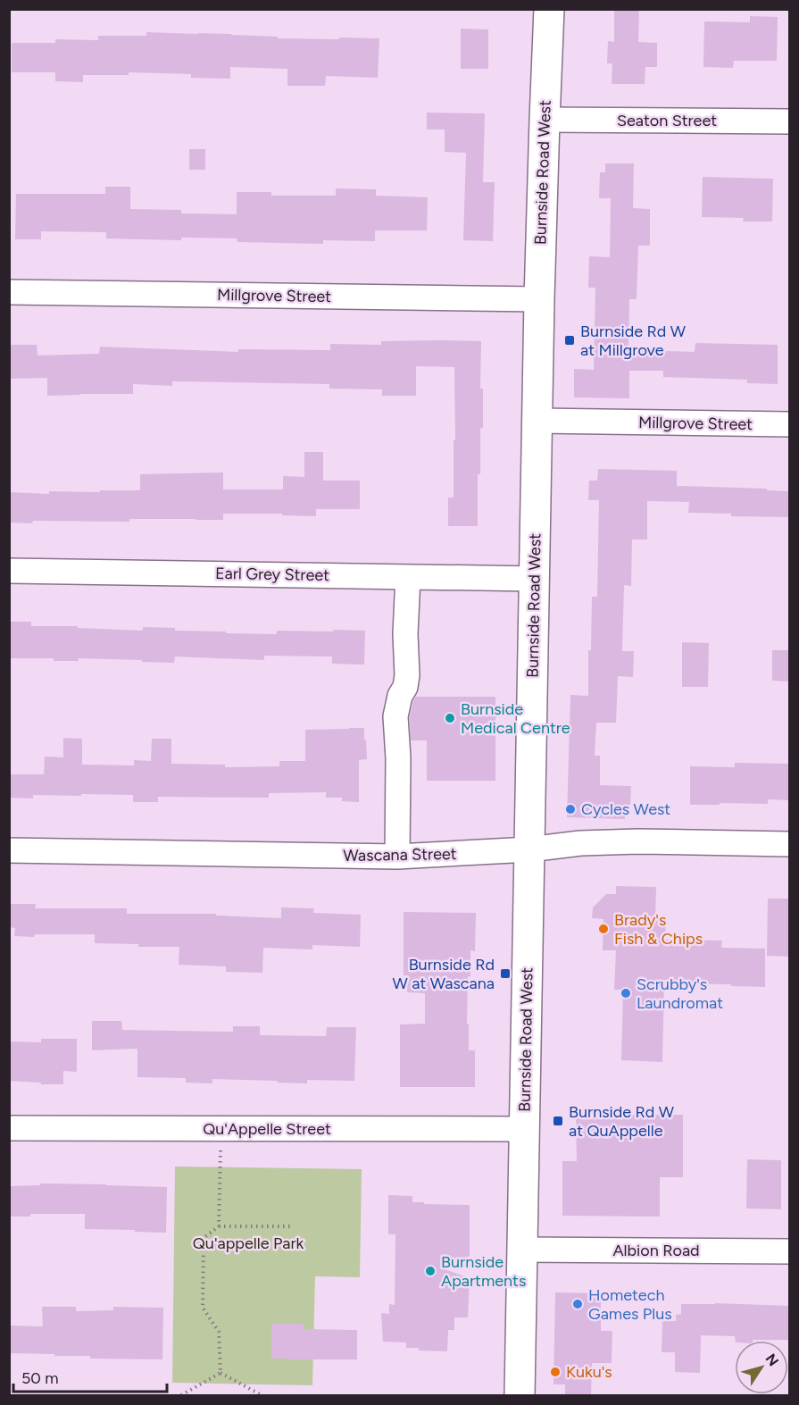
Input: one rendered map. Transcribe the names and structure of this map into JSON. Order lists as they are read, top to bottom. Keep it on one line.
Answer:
{"streets":{"main road":["Burnside Road West"],"street":["Seaton Street","Millgrove Street","Earl Grey Street","Wascana Street","Qu'Appelle Street","Albion Road"]},"crossings":[["Seaton Street","Burnside Road West"],["Burnside Road West","Millgrove Street"],["Burnside Road West","Earl Grey Street"],["Burnside Road West","Wascana Street"],["Burnside Road West","Qu'Appelle Street"],["Burnside Road West","Albion Road"]],"parks":["Qu'appelle Park"],"places":{"transit":["Burnside Rd W at Millgrove","Burnside Rd W at Wascana","Burnside Rd W at QuAppelle"],"other":["Burnside Medical Centre","Cycles West","Brady's Fish & Chips","Scrubby's Laundromat","Burnside Apartments","Hometech Games Plus","Kuku's"]},"scale_bar":"50 m","north":"top right"}
